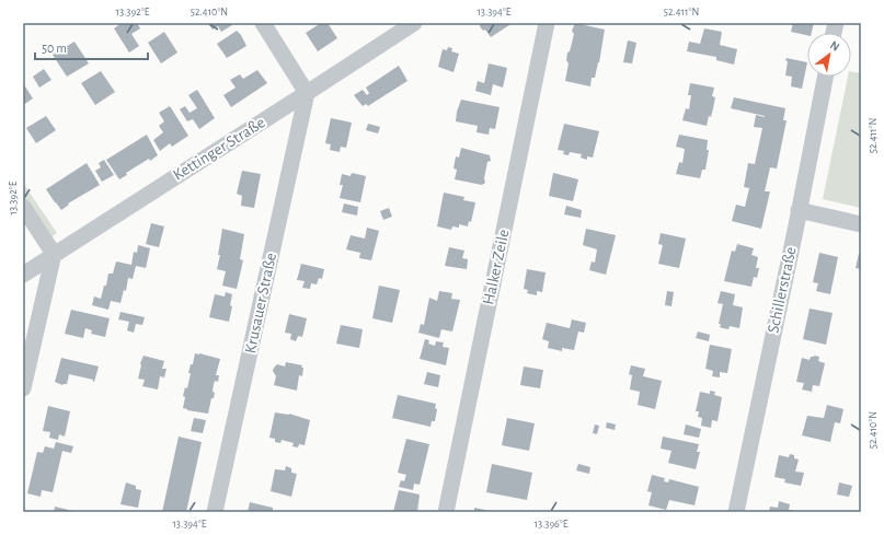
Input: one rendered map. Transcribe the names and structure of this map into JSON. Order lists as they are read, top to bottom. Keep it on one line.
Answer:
{"streets":{"street":["Kettinger Straße","Halker Zeile","Schillerstraße","Krusauer Straße"]},"crossings":[["Kettinger Straße","Krusauer Straße"]],"scale_bar":"50 m","north":"top right","coordinates":["13.392°E","52.410°N","13.394°E","52.411°N","13.396°E"]}
